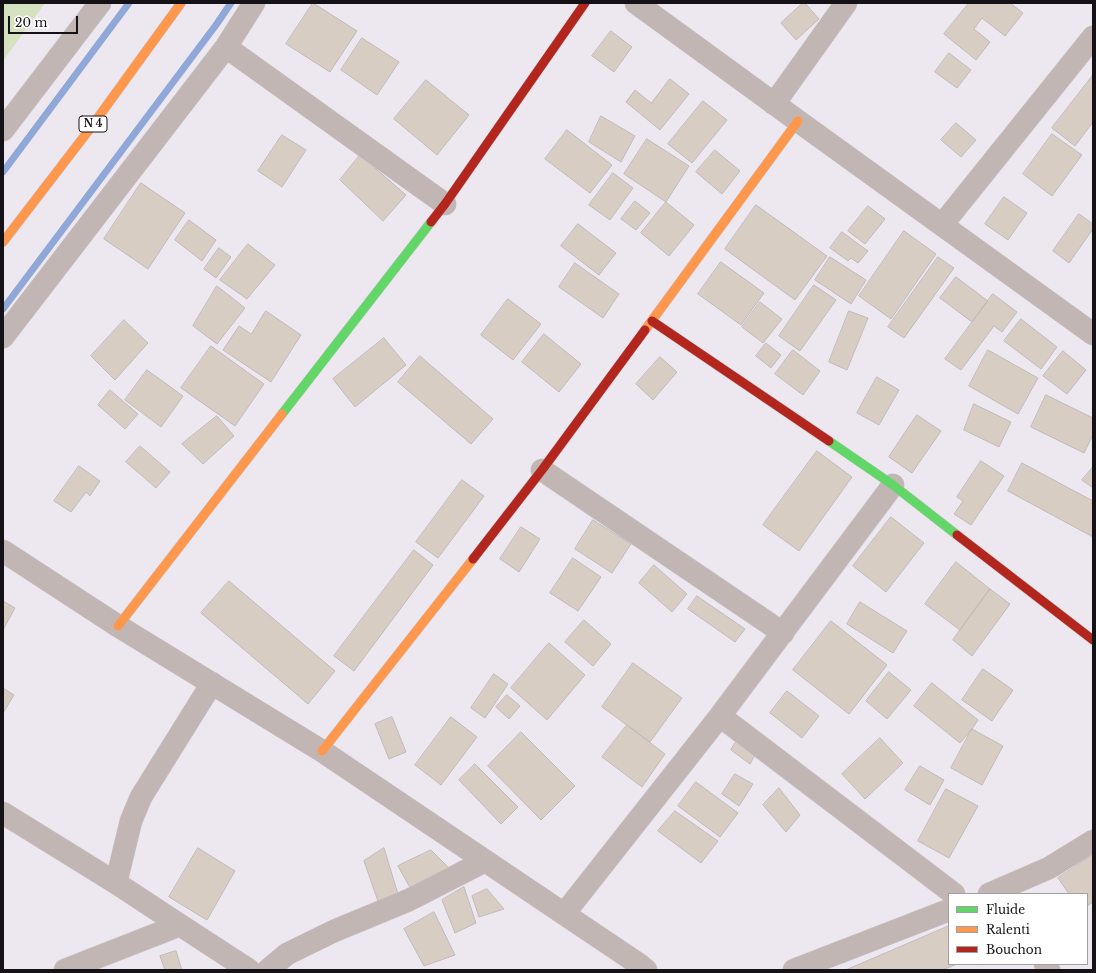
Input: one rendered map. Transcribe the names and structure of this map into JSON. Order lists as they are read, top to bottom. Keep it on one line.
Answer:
{"streets":{"main road":["N 4"]},"legend":["Fluide","Ralenti","Bouchon"],"scale_bar":"20 m"}
